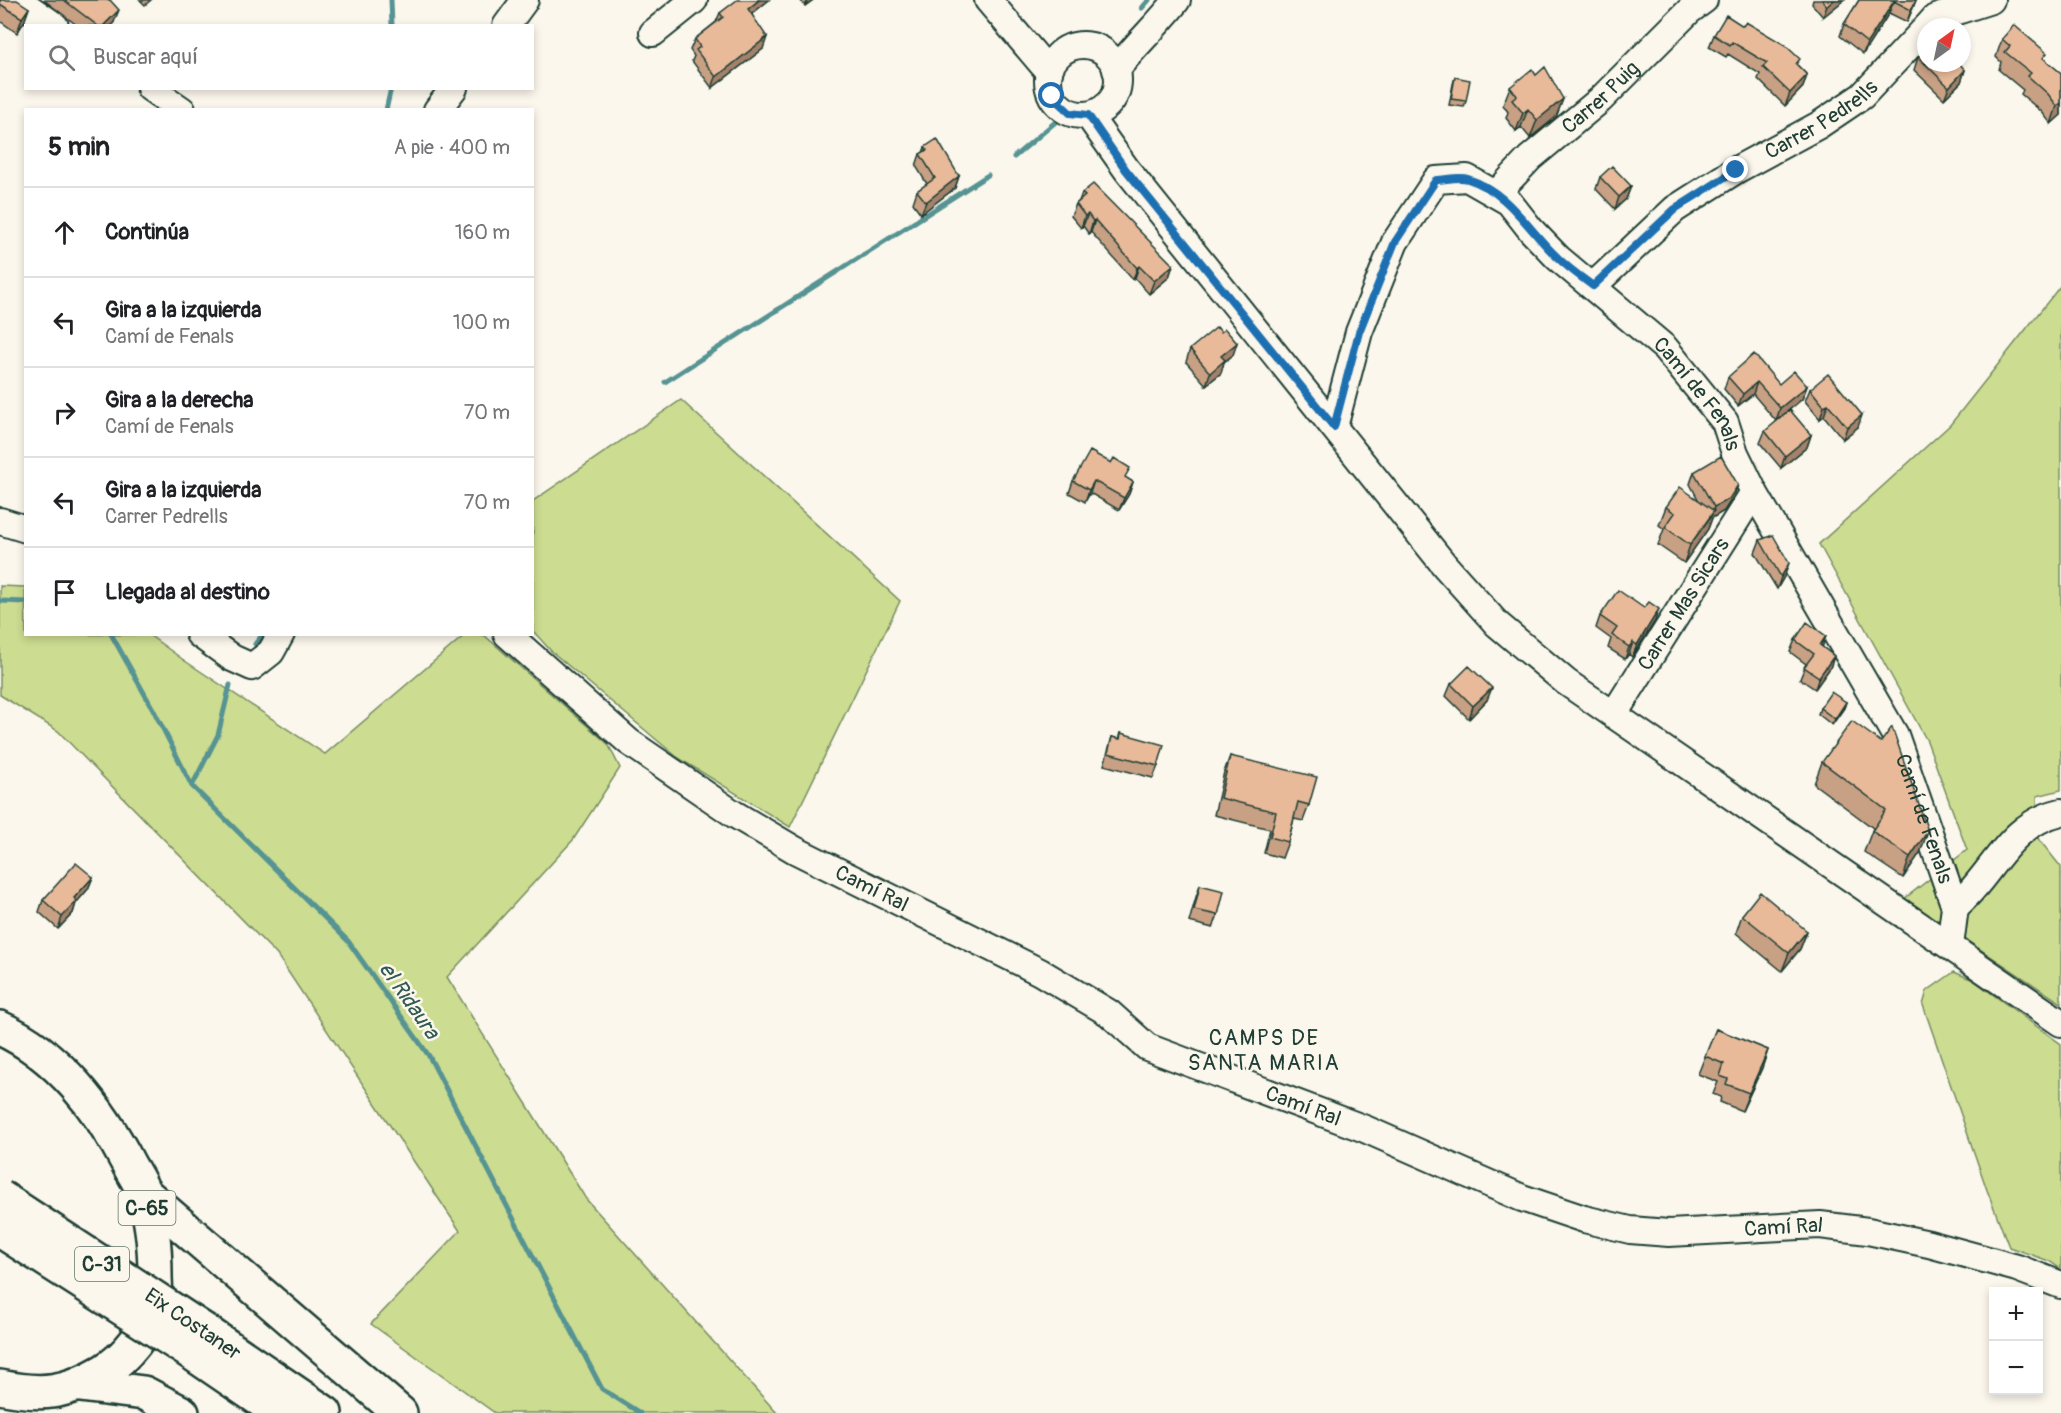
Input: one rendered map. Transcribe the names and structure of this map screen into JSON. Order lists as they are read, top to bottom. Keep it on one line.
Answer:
{"streets":{"main road":["C-65","C-31","Eix Costaner"],"street":["Carrer Puig","Carrer Pedrells","Camí de Fenals","Carrer Mas Sicars","Camí Ral"]},"crossings":[["Carrer Puig","Camí de Fenals"],["Carrer Pedrells","Camí de Fenals"],["Camí de Fenals","Carrer Mas Sicars"]],"districts":["CAMPS DE SANTA MARIA"],"water":["el Ridaura"],"north":"top right","page":{"search":"Buscar aquí","heading":["5 min","A pie · 400 m"],"list":[["Continúa","160 m"],["Gira a la izquierda","Camí de Fenals","100 m"],["Gira a la derecha","Camí de Fenals","70 m"],["Gira a la izquierda","Carrer Pedrells","70 m"],"Llegada al destino"],"map_buttons":["+","−"]}}
